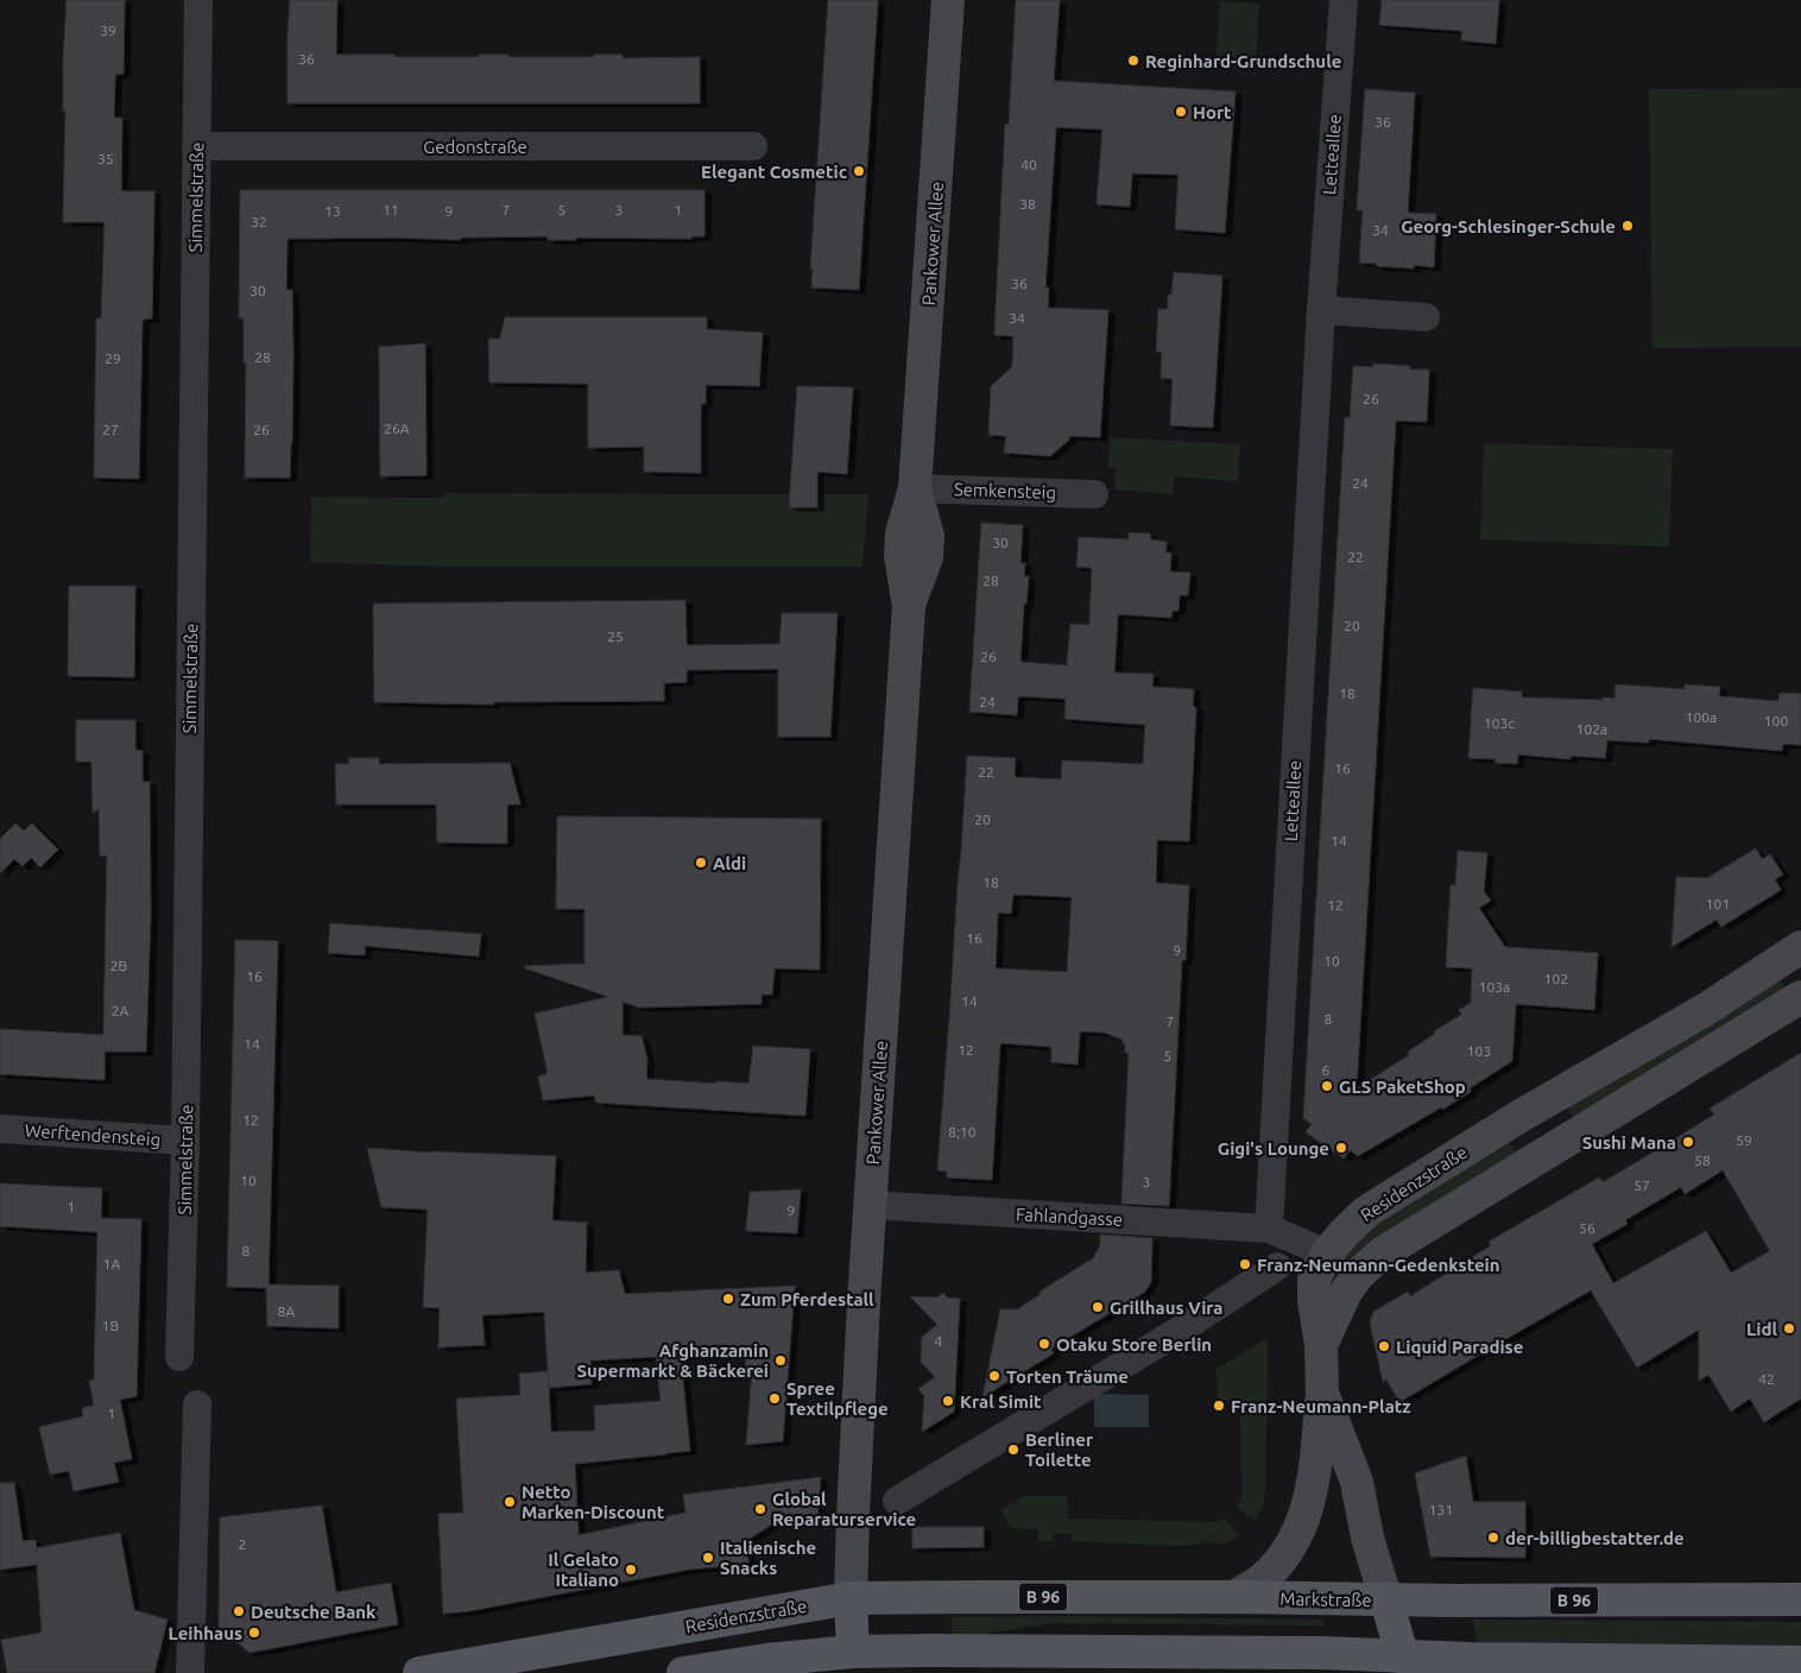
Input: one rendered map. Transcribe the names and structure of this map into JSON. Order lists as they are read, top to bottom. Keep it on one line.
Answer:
{"streets":{"main road":["Pankower Allee","Residenzstraße","B 96","Markstraße"],"street":["Gedonstraße","Letteallee","Simmelstraße","Semkensteig","Werftendensteig","Fahlandgasse"]},"crossings":[["Gedonstraße","Simmelstraße"],["Letteallee","Fahlandgasse"],["Simmelstraße","Werftendensteig"],["Pankower Allee","Semkensteig"],["Pankower Allee","Residenzstraße"],["Pankower Allee","Fahlandgasse"],["Pankower Allee","Markstraße"],["Residenzstraße","Markstraße"]],"places":["Reginhard-Grundschule","Hort","Elegant Cosmetic","Georg-Schlesinger-Schule","Aldi","GLS PaketShop","Sushi Mana","Gigi's Lounge","Franz-Neumann-Gedenkstein","Zum Pferdestall","Grillhaus Vira","Lidl","Otaku Store Berlin","Liquid Paradise","Afghanzamin Supermarkt & Bäckerei","Torten Träume","Spree Textilpflege","Kral Simit","Franz-Neumann-Platz","Berliner Toilette","Netto Marken-Discount","Global Reparaturservice","der-billigbestatter.de","Italienische Snacks","Il Gelato Italiano","Deutsche Bank","Leihhaus"],"house_numbers":["39","36","36","35","40","38","11","7","5","3","1","13","9","32","34","36","30","34","28","29","26","26A","27","26","24","30","22","28","20","25","26","18","24","100a","100","103c","102a","16","22","20","14","18","101","12","16","9","10","2B","16","102","103a","14","2A","8","7","14","12","103","5","6","12","8;10","59","58","10","3","57","1","9","56","8","1A","8A","1B","4","42","1","131","2"]}
